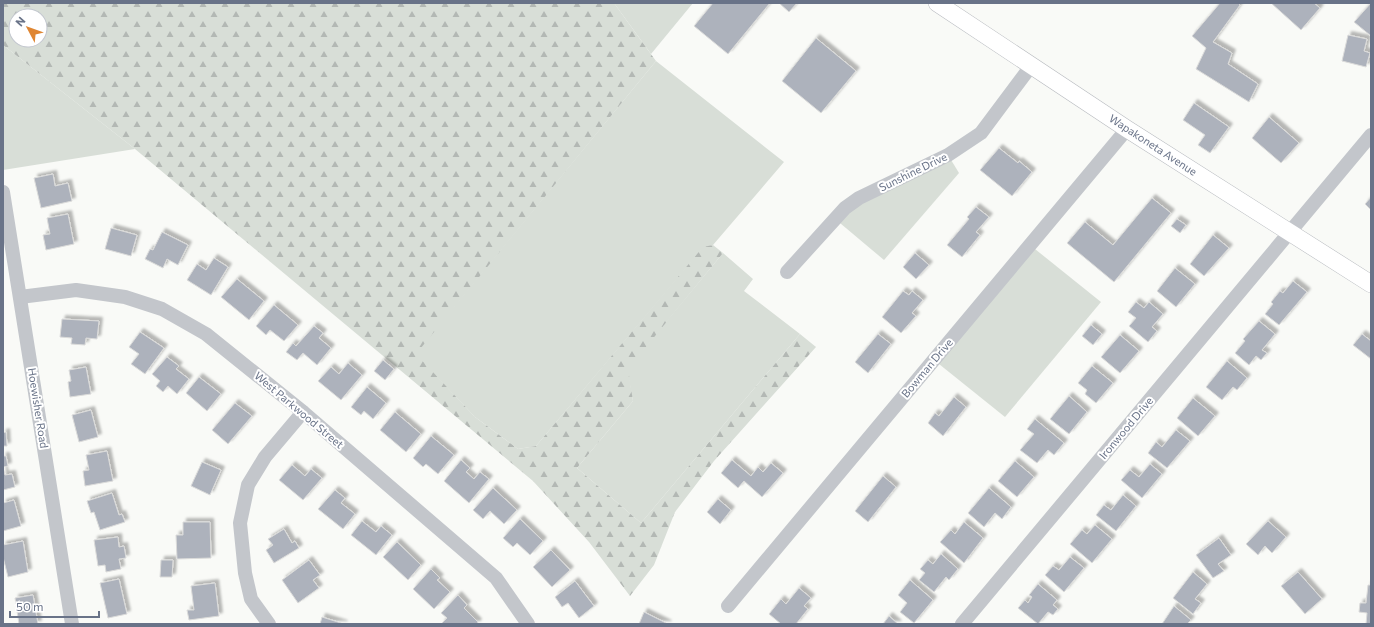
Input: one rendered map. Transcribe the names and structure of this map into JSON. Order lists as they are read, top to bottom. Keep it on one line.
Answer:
{"streets":{"main road":["Wapakoneta Avenue"],"street":["Sunshine Drive","Bowman Drive","Hoewisher Road","West Parkwood Street","Ironwood Drive"]},"crossings":[["Wapakoneta Avenue","Sunshine Drive"],["Wapakoneta Avenue","Bowman Drive"],["Wapakoneta Avenue","Ironwood Drive"],["Hoewisher Road","West Parkwood Street"]],"scale_bar":"50 m","north":"top left"}
